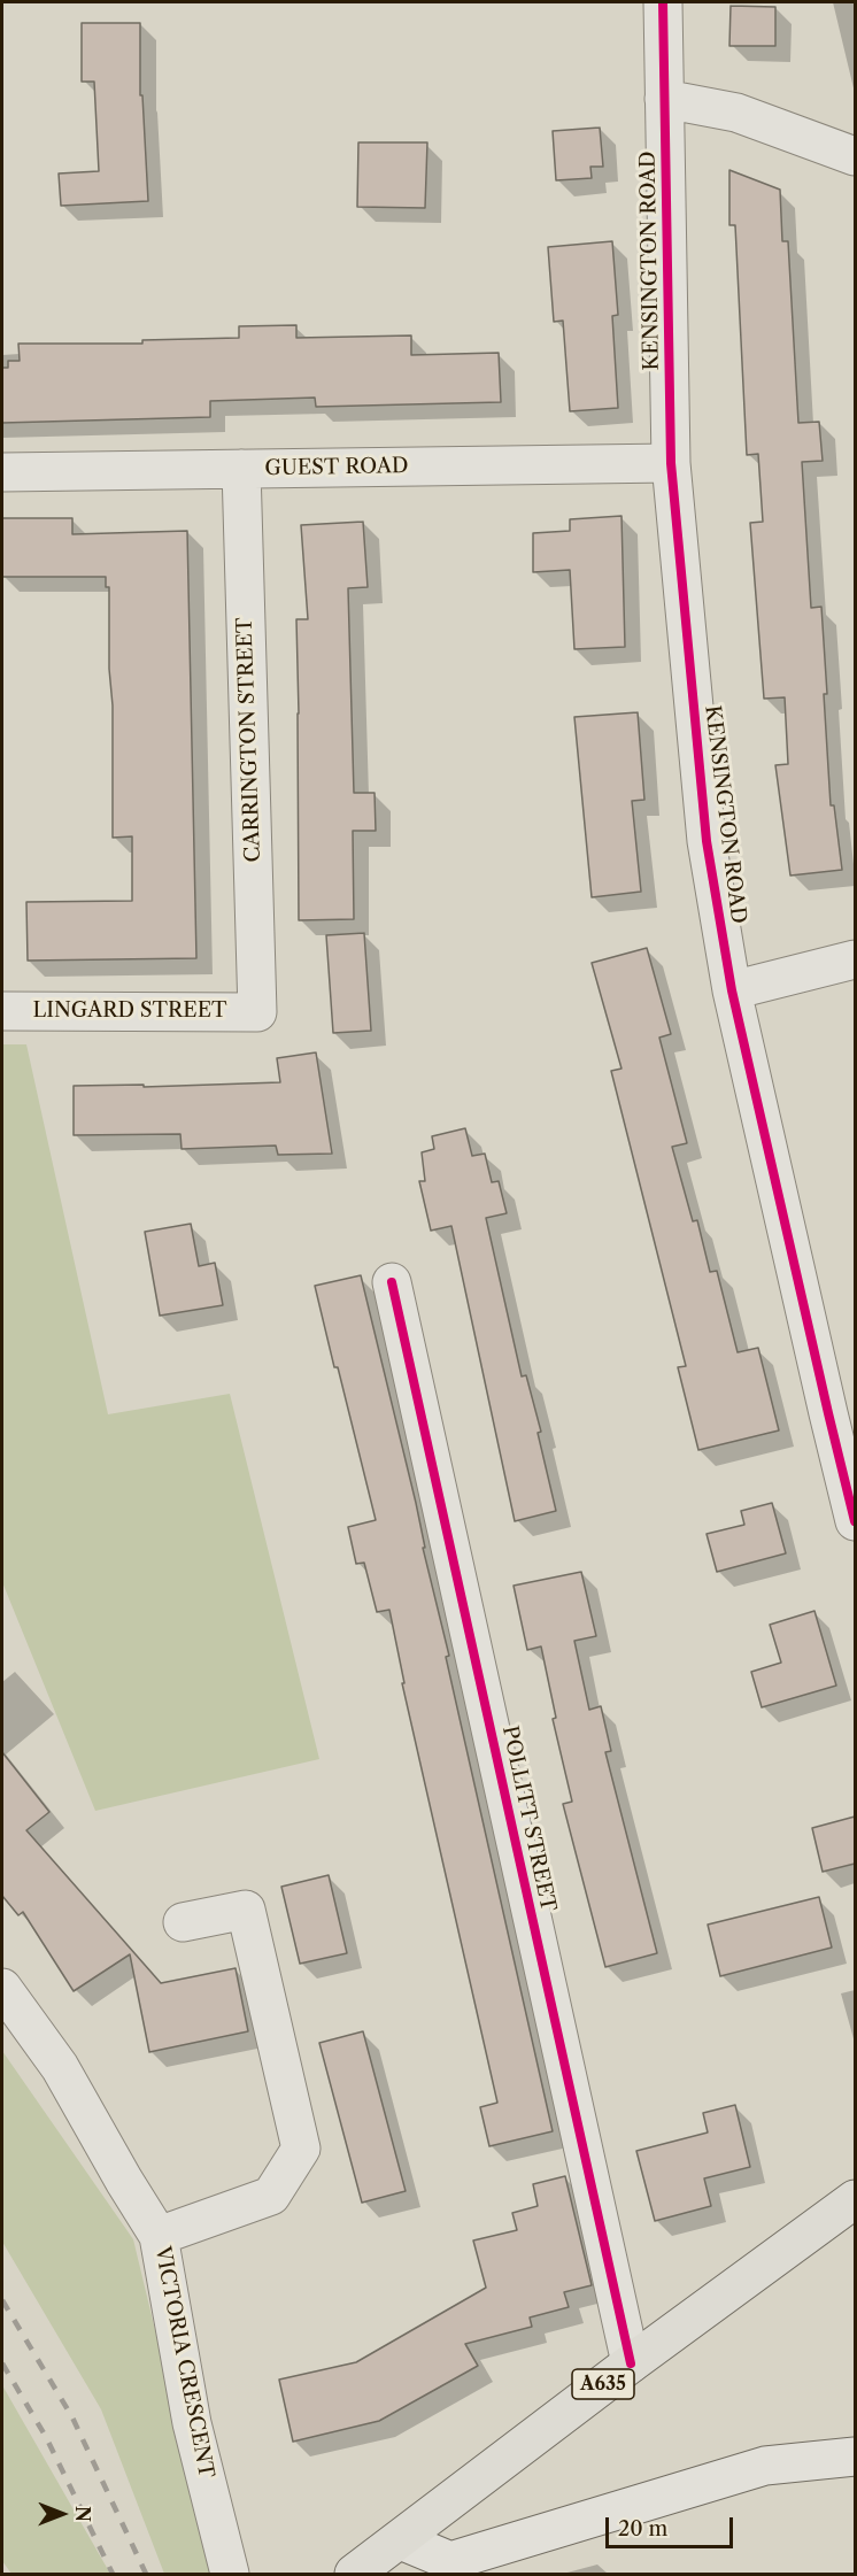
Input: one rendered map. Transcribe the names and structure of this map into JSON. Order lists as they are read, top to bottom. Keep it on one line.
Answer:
{"streets":{"highway":["A635"],"street":["KENSINGTON ROAD","GUEST ROAD","CARRINGTON STREET","LINGARD STREET","POLLITT STREET","VICTORIA CRESCENT"]},"crossings":[["KENSINGTON ROAD","GUEST ROAD"],["GUEST ROAD","CARRINGTON STREET"],["CARRINGTON STREET","LINGARD STREET"],["POLLITT STREET","A635"]],"scale_bar":"20 m","north":"right"}
